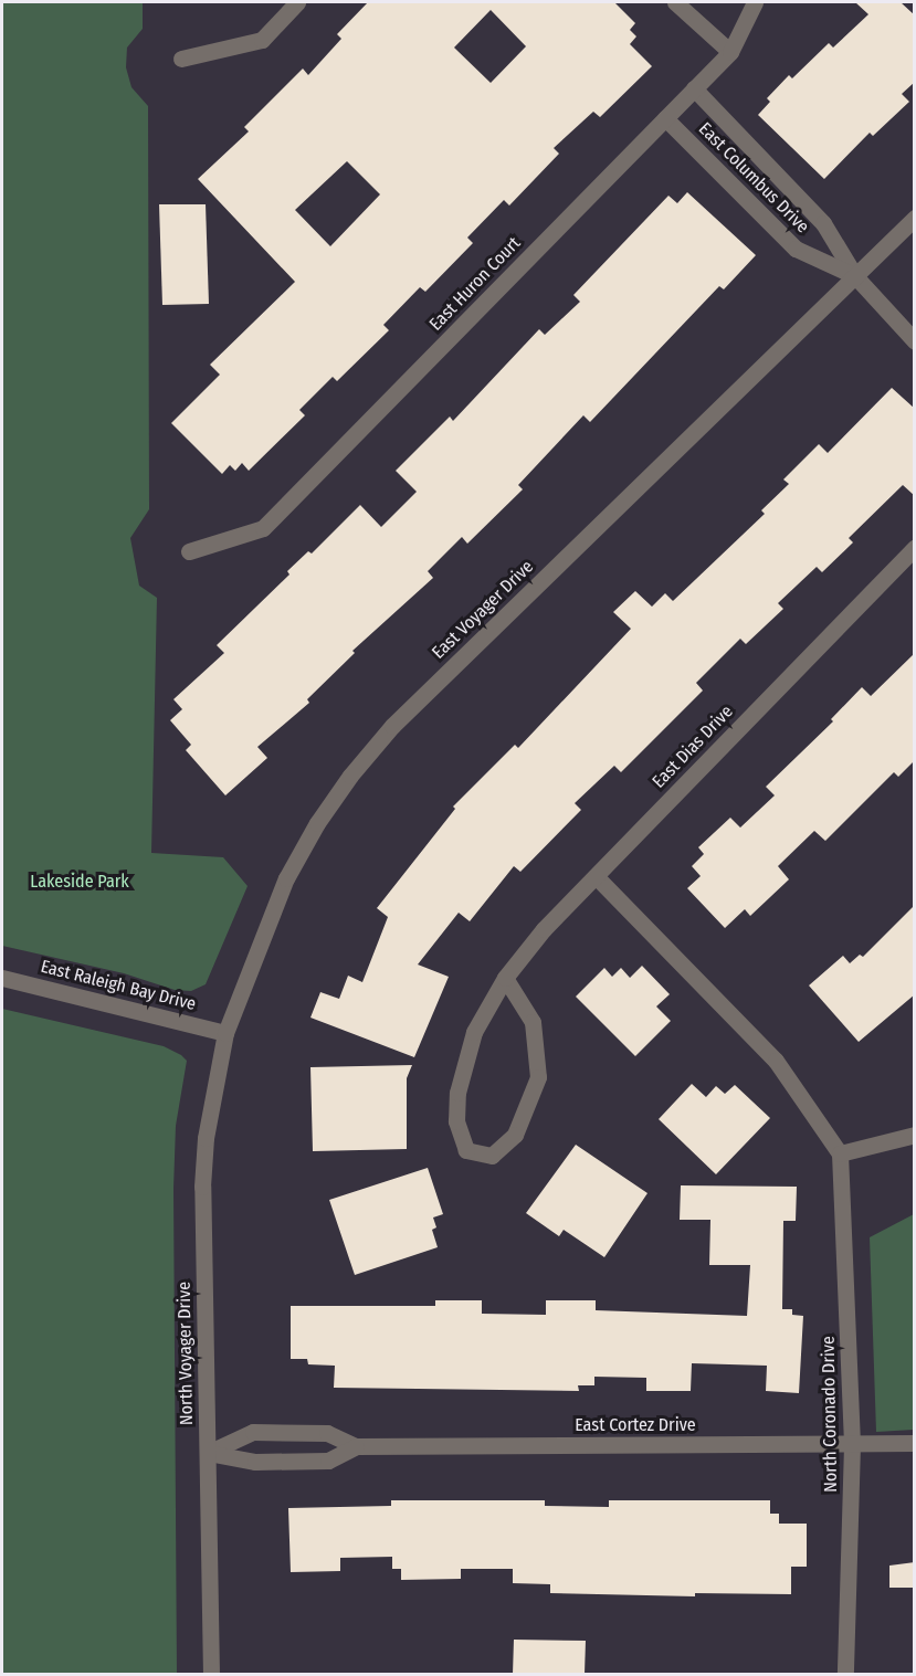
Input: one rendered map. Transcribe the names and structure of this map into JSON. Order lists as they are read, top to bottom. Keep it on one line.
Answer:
{"streets":{"street":["East Columbus Drive","East Huron Court","East Voyager Drive","East Dias Drive","East Raleigh Bay Drive","North Voyager Drive","North Coronado Drive","East Cortez Drive"]},"crossings":[["East Columbus Drive","East Huron Court"],["East Columbus Drive","East Voyager Drive"],["East Voyager Drive","East Raleigh Bay Drive"],["East Voyager Drive","North Voyager Drive"],["East Raleigh Bay Drive","North Voyager Drive"],["North Voyager Drive","East Cortez Drive"],["North Coronado Drive","East Cortez Drive"]],"parks":["Lakeside Park"]}
